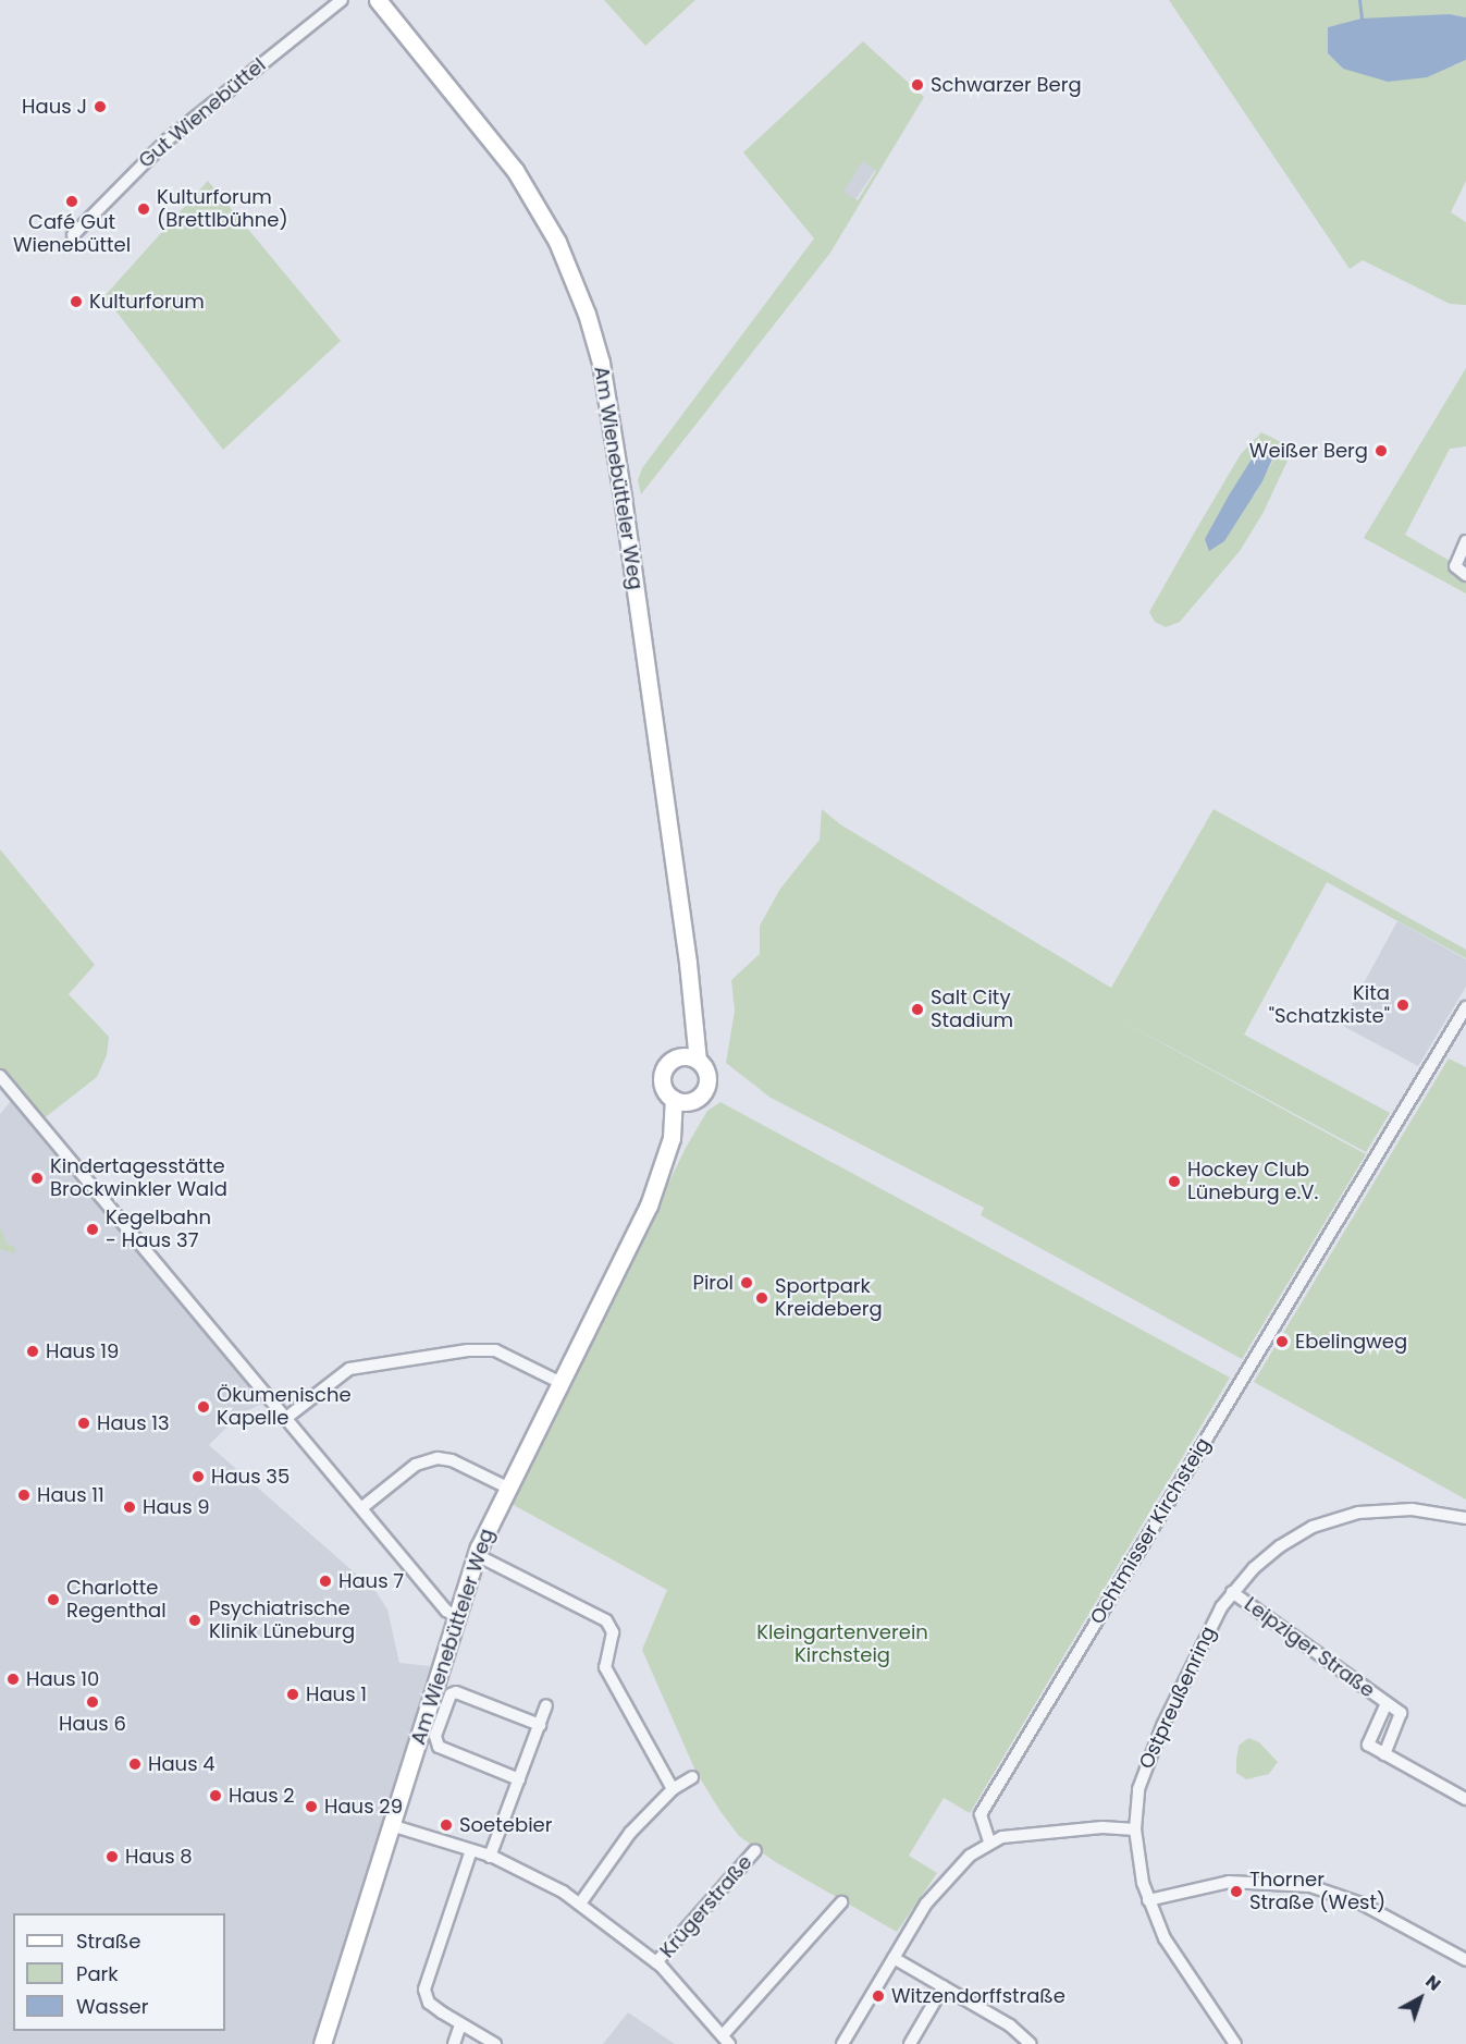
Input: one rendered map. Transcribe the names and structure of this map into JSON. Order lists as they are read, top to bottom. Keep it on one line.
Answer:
{"streets":{"street":["Gut Wienebüttel","Am Wienebütteler Weg","Ochtmisser Kirchsteig","Leipziger Straße","Ostpreußenring","Krügerstraße"]},"crossings":[["Leipziger Straße","Ostpreußenring"]],"parks":["Kleingartenverein Kirchsteig"],"places":["Schwarzer Berg","Haus J","Café Gut Wienebüttel","Kulturforum (Brettlbühne)","Kulturforum","Weißer Berg","Kita \"Schatzkiste\"","Salt City Stadium","Kindertagesstätte Brockwinkler Wald","Hockey Club Lüneburg e.V.","Kegelbahn - Haus 37","Pirol","Sportpark Kreideberg","Ebelingweg","Haus 19","Ökumenische Kapelle","Haus 13","Haus 35","Haus 11","Haus 9","Haus 7","Charlotte Regenthal","Psychiatrische Klinik Lüneburg","Haus 10","Haus 1","Haus 6","Haus 4","Haus 2","Haus 29","Soetebier","Haus 8","Thorner Straße (West)","Witzendorffstraße"],"legend":["Straße","Park","Wasser"],"north":"top right"}
